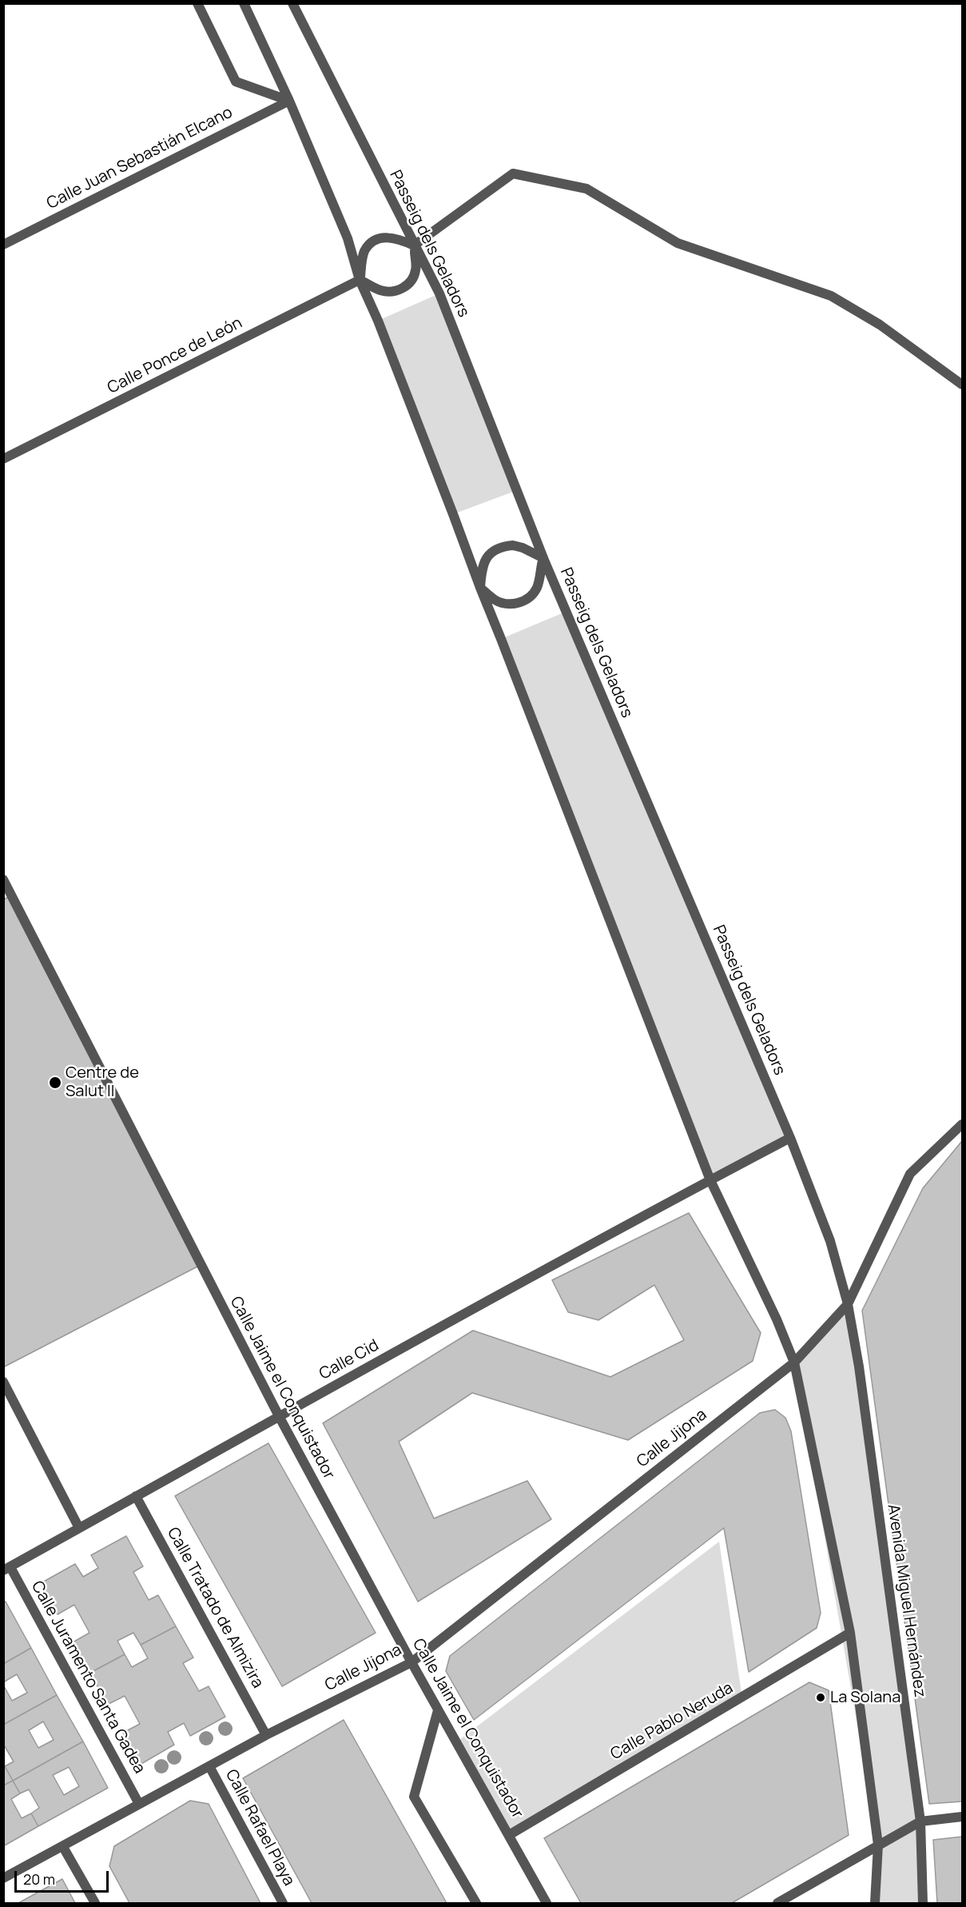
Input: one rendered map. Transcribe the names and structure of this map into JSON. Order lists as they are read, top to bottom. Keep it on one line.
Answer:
{"streets":{"street":["Calle Juan Sebastián Elcano","Passeig dels Geladors","Calle Ponce de León","Calle Cid","Calle Jaime el Conquistador","Calle Jijona","Avenida Miguel Hernández","Calle Tratado de Almizira","Calle Juramento Santa Gadea","Calle Pablo Neruda","Calle Rafael Playa"]},"crossings":[["Passeig dels Geladors","Calle Ponce de León"],["Passeig dels Geladors","Calle Cid"],["Passeig dels Geladors","Calle Jijona"],["Passeig dels Geladors","Avenida Miguel Hernández"],["Calle Cid","Calle Jaime el Conquistador"],["Calle Cid","Calle Tratado de Almizira"],["Calle Cid","Calle Juramento Santa Gadea"],["Calle Jaime el Conquistador","Calle Jijona"],["Calle Jaime el Conquistador","Calle Pablo Neruda"],["Calle Jijona","Avenida Miguel Hernández"],["Calle Jijona","Calle Tratado de Almizira"],["Calle Jijona","Calle Juramento Santa Gadea"],["Calle Jijona","Calle Rafael Playa"]],"places":["Centre de Salut II","La Solana"],"scale_bar":"20 m"}
